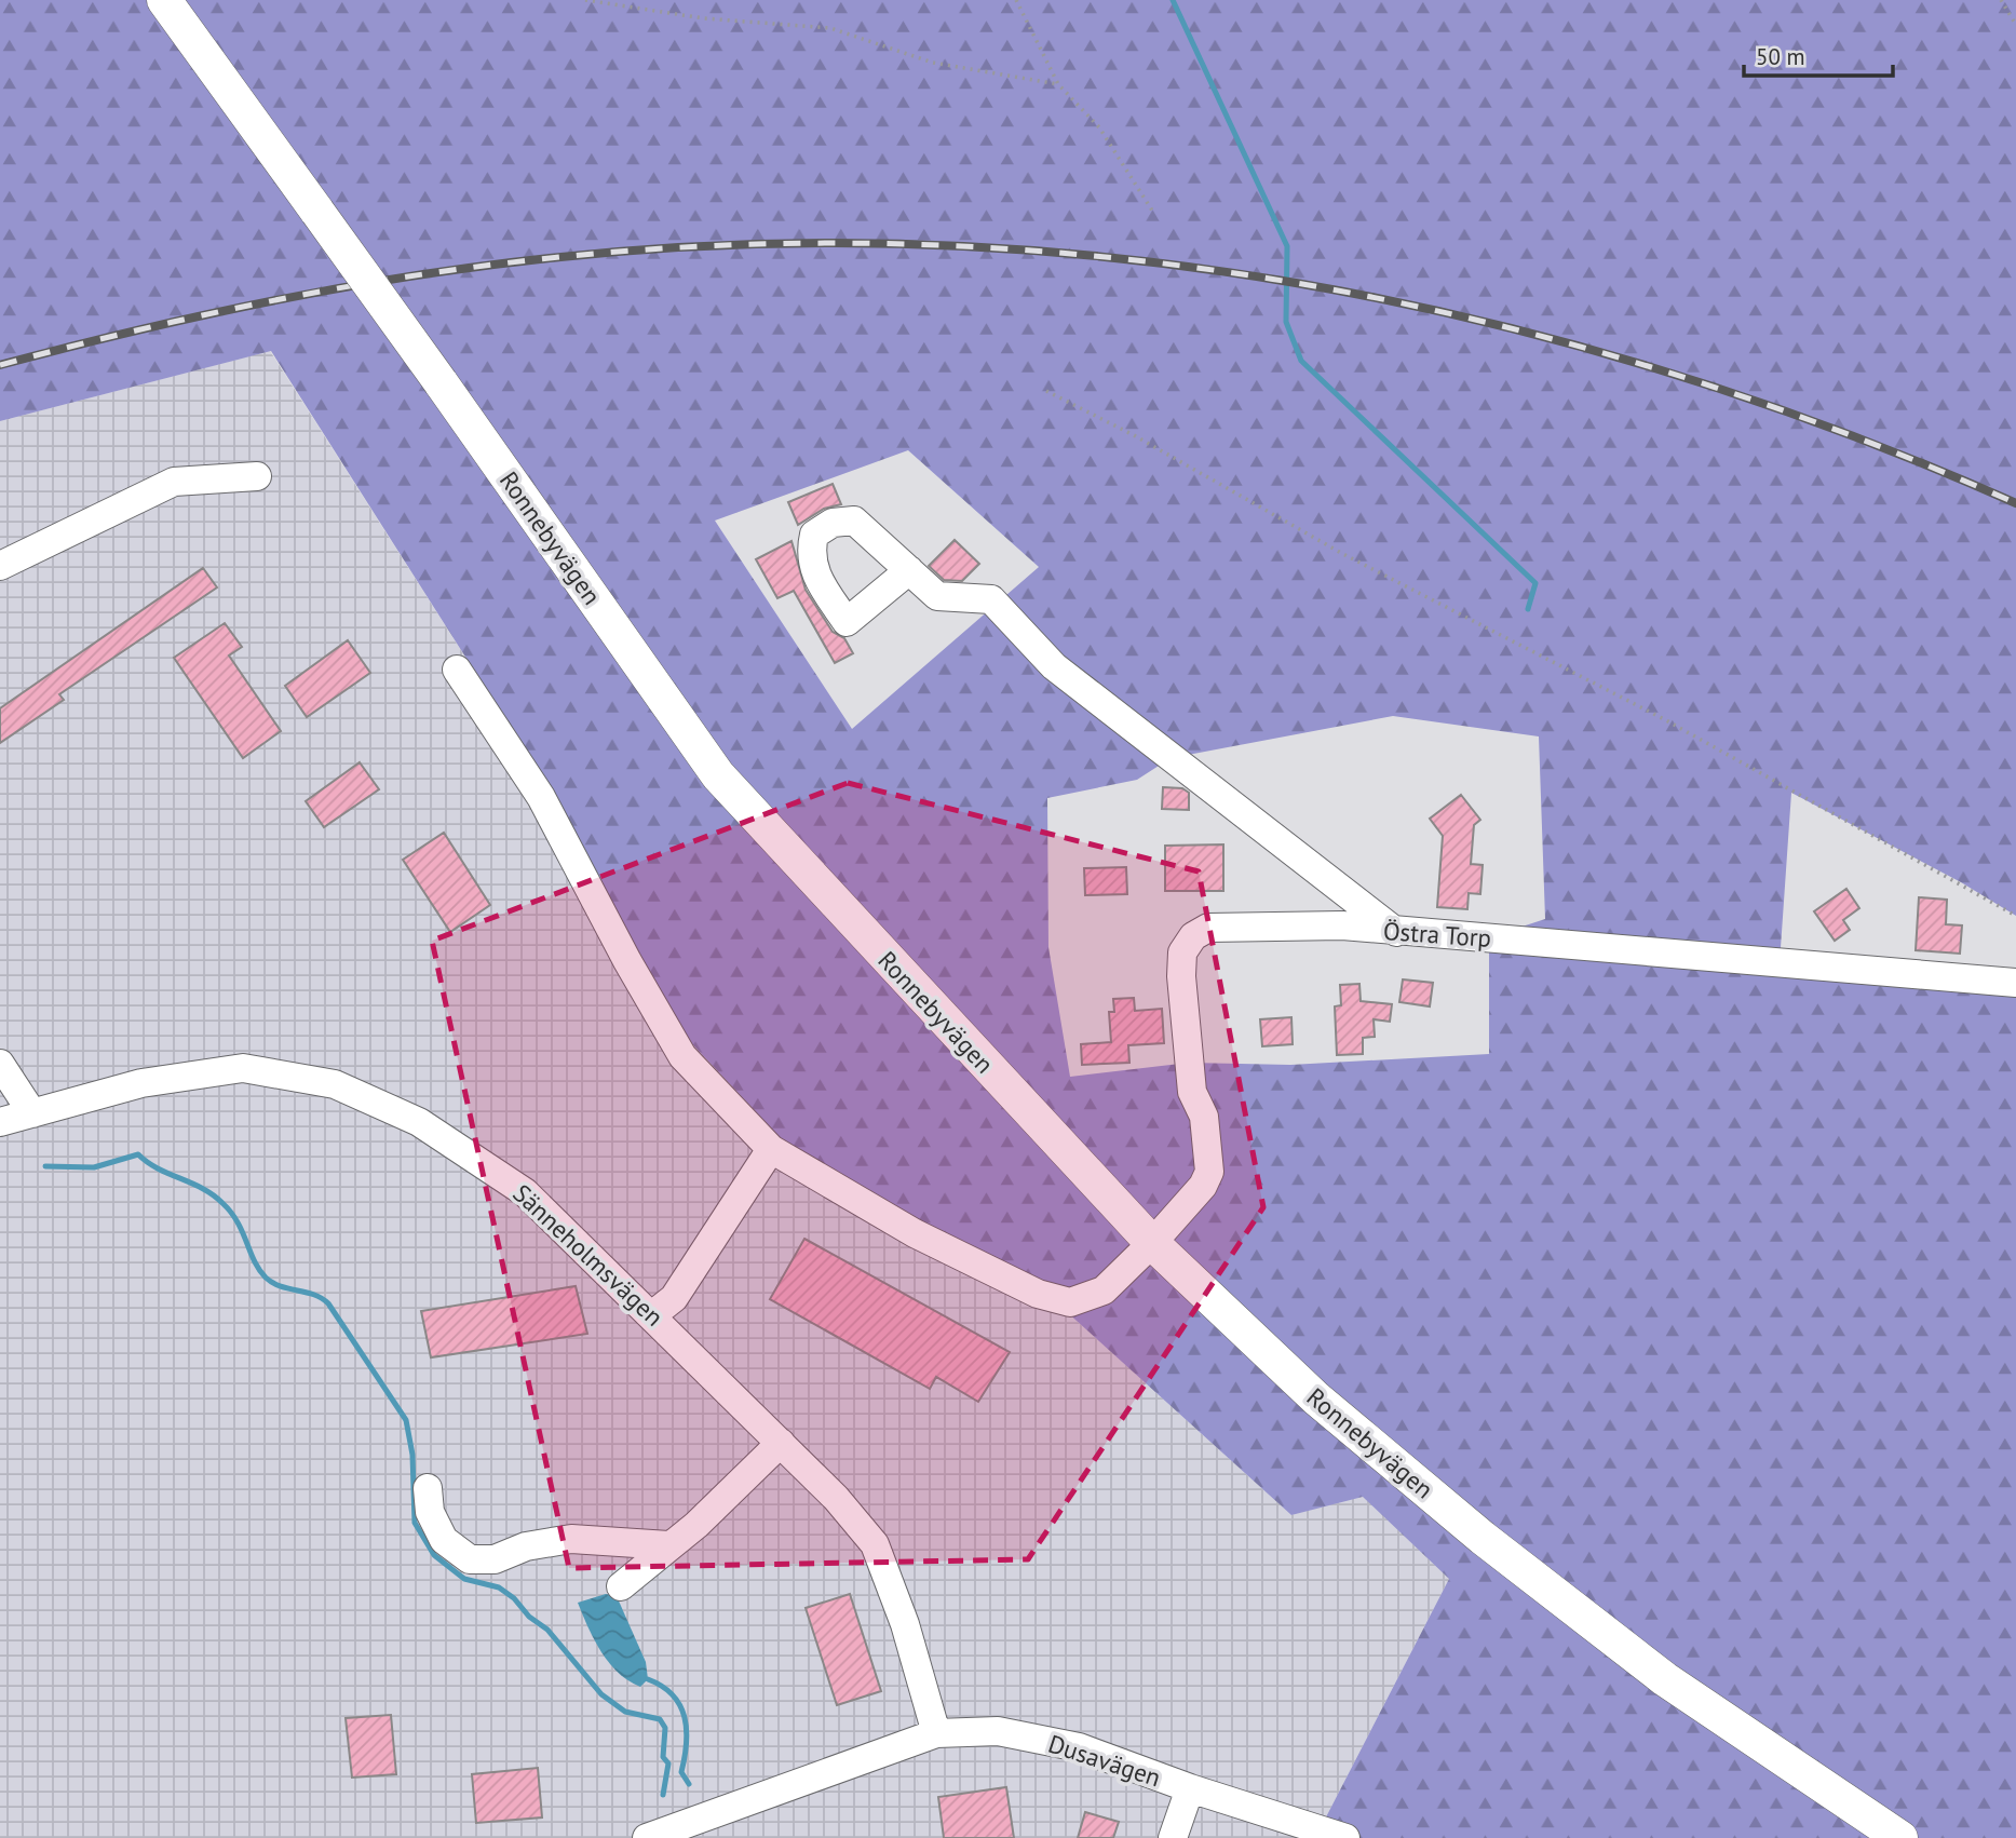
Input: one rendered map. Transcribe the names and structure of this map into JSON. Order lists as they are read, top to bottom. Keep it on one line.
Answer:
{"streets":{"main road":["Ronnebyvägen"],"street":["Östra Torp","Sänneholmsvägen","Dusavägen"]},"crossings":[["Ronnebyvägen","Östra Torp"],["Sänneholmsvägen","Dusavägen"]],"scale_bar":"50 m"}
